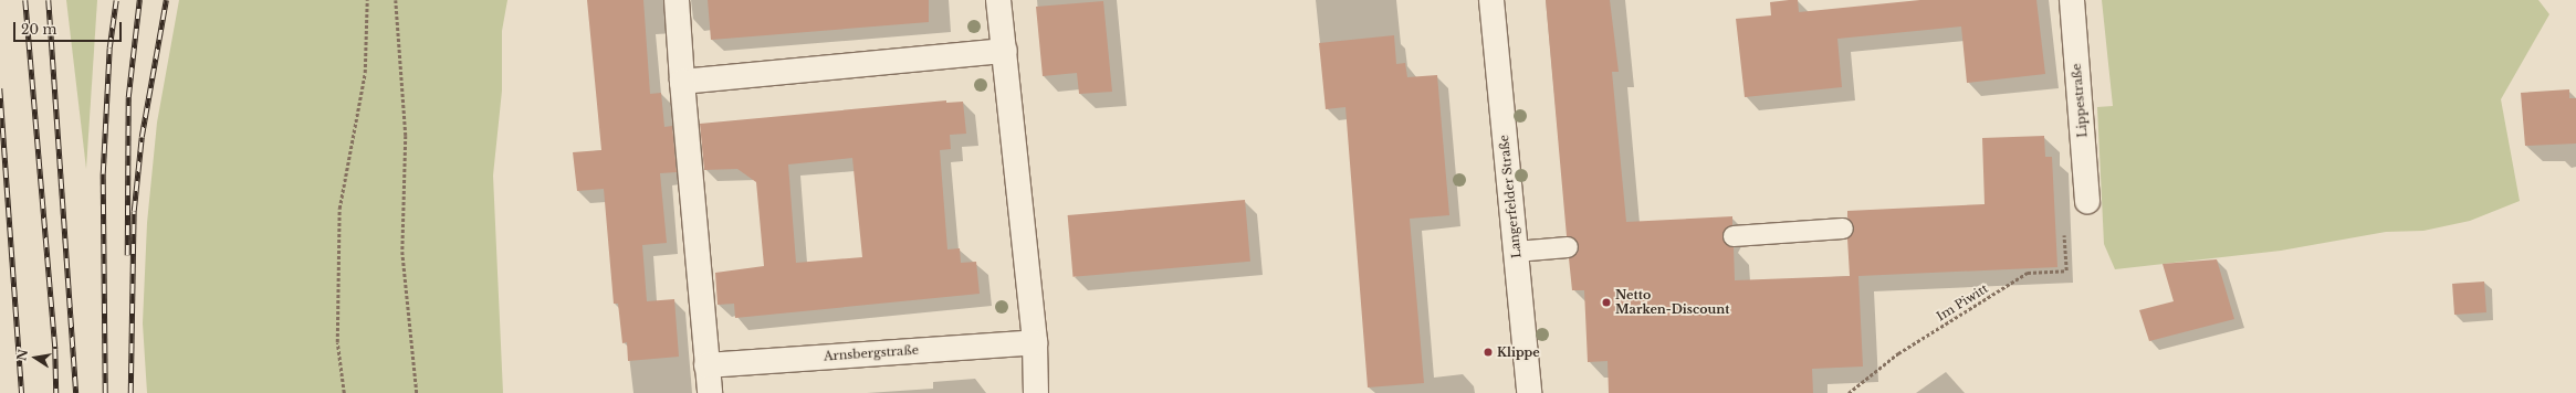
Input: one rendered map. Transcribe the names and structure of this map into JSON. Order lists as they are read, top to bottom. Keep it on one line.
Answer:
{"streets":{"street":["Lippestraße","Langerfelder Straße","Arnsbergstraße"],"path":["Im Piwitt"]},"places":["Netto Marken-Discount","Klippe"],"scale_bar":"20 m","north":"left"}
